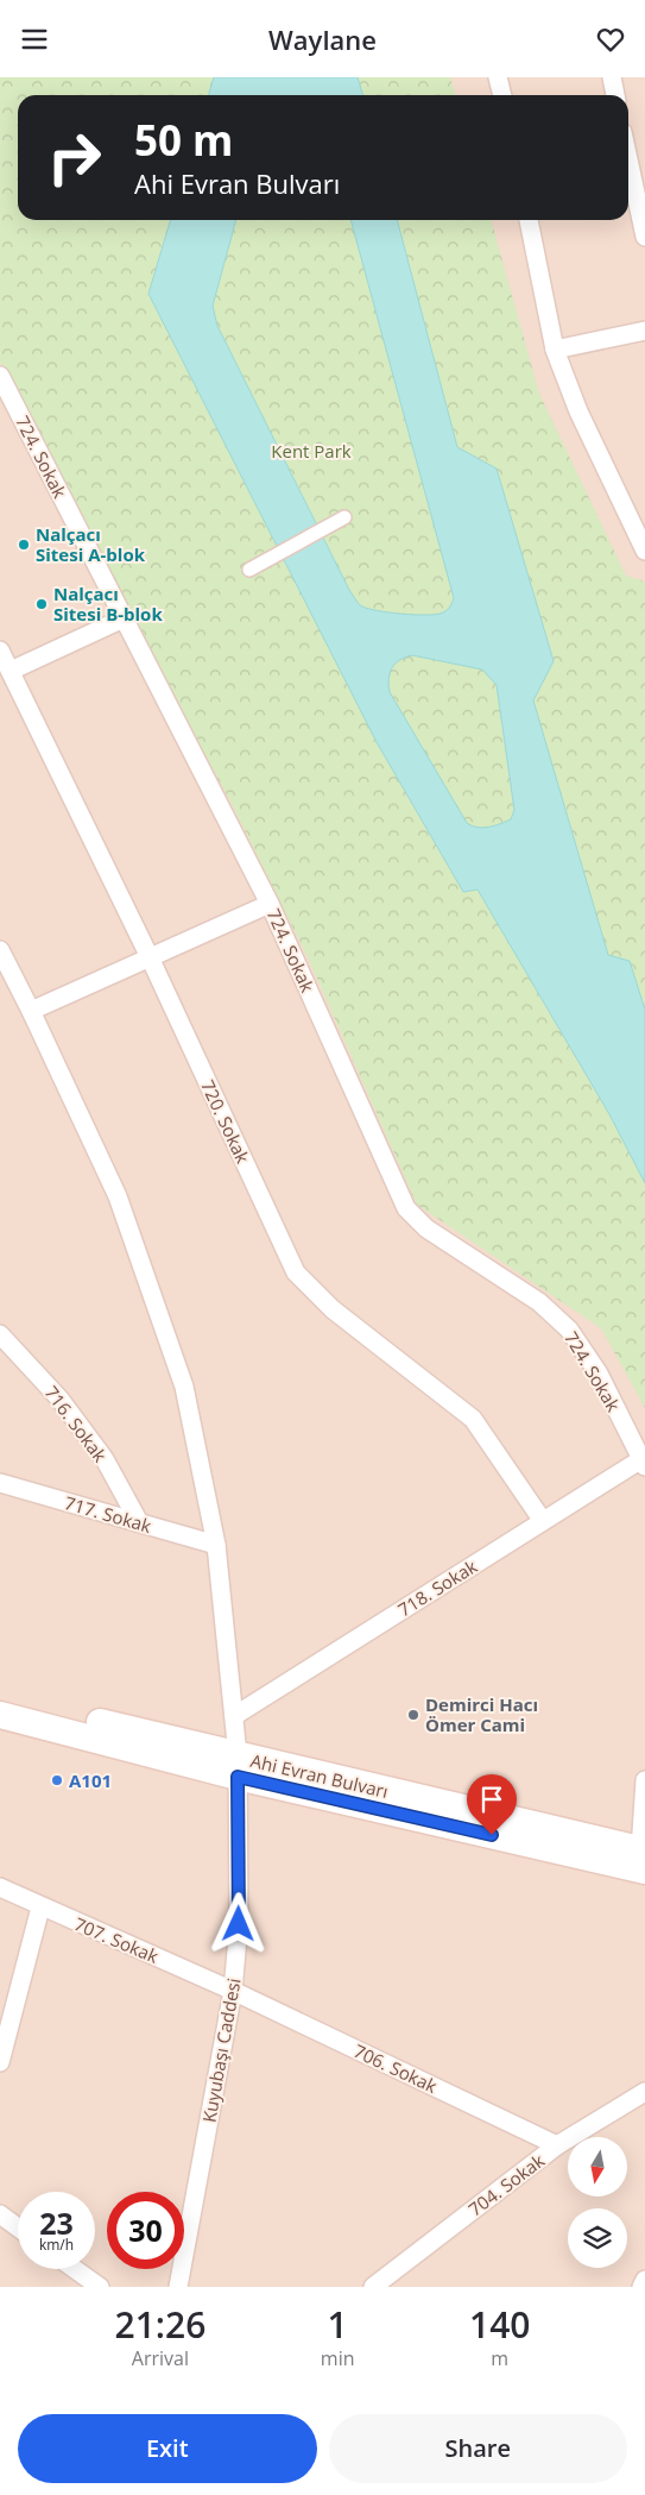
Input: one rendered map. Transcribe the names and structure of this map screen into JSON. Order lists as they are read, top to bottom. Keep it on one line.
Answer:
{"streets":{"main road":["Ahi Evran Bulvarı"],"street":["724. Sokak","720. Sokak","716. Sokak","717. Sokak","718. Sokak","707. Sokak","Kuyubaşı Caddesi","706. Sokak","704. Sokak"]},"crossings":[["724. Sokak","718. Sokak"],["720. Sokak","718. Sokak"],["716. Sokak","717. Sokak"],["717. Sokak","Kuyubaşı Caddesi"],["718. Sokak","Kuyubaşı Caddesi"],["Ahi Evran Bulvarı","Kuyubaşı Caddesi"],["707. Sokak","Kuyubaşı Caddesi"],["707. Sokak","706. Sokak"],["Kuyubaşı Caddesi","706. Sokak"],["706. Sokak","704. Sokak"]],"parks":["Kent Park"],"places":["Nalçacı Sitesi A-blok","Nalçacı Sitesi B-blok","Demirci Hacı Ömer Cami","A101"],"north":"bottom","page":{"header":"Waylane","turn":["50 m","Ahi Evran Bulvarı"],"speed":"23 km/h","limit":"30","eta":["21:26","Arrival","1","min","140","m"],"buttons":["Exit","Share"]}}
